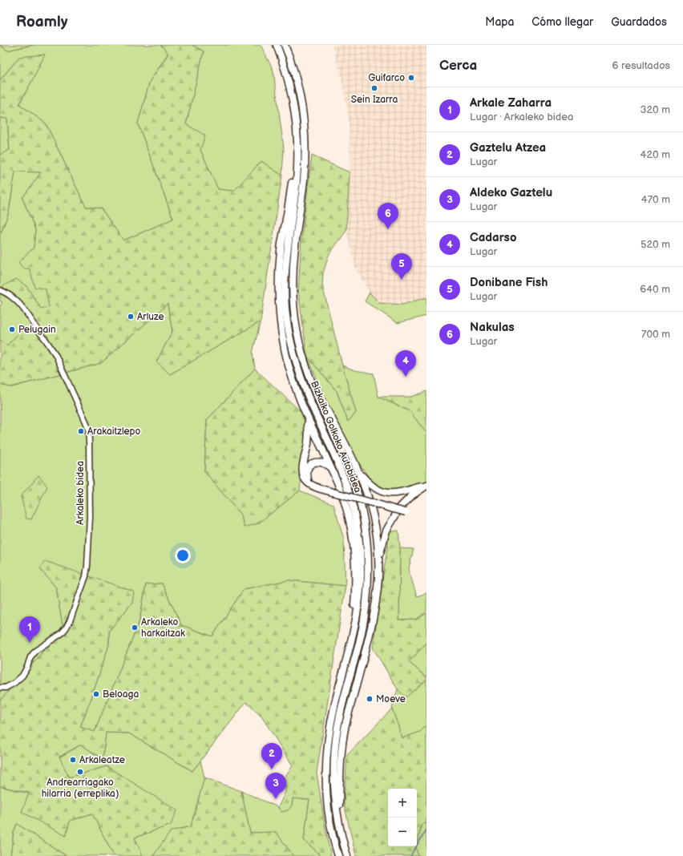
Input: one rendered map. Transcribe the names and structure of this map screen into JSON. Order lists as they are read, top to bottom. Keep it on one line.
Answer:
{"streets":{"highway":["Bizkaiko Golkoko Autobidea"],"street":["Arkaleko bidea"]},"places":["Guifarco","Sein Izarra","Arluze","Pelugain","Arakaitzlepo","Arkaleko harkaitzak","Beloaga","Moeve","Arkaleatze","Andrearriagako hilarria (erreplika)"],"page":{"header":"Roamly","nav":["Mapa","Cómo llegar","Guardados"],"heading":["Cerca","6 resultados"],"list":[{"mark":"1","name":"Arkale Zaharra","note":"Lugar · Arkaleko bidea","value":"320 m"},{"mark":"2","name":"Gaztelu Atzea","note":"Lugar","value":"420 m"},{"mark":"3","name":"Aldeko Gaztelu","note":"Lugar","value":"470 m"},{"mark":"4","name":"Cadarso","note":"Lugar","value":"520 m"},{"mark":"5","name":"Donibane Fish","note":"Lugar","value":"640 m"},{"mark":"6","name":"Nakulas","note":"Lugar","value":"700 m"}],"pins":["6","5","4","1","2","3"],"map_buttons":["+","−"]}}
